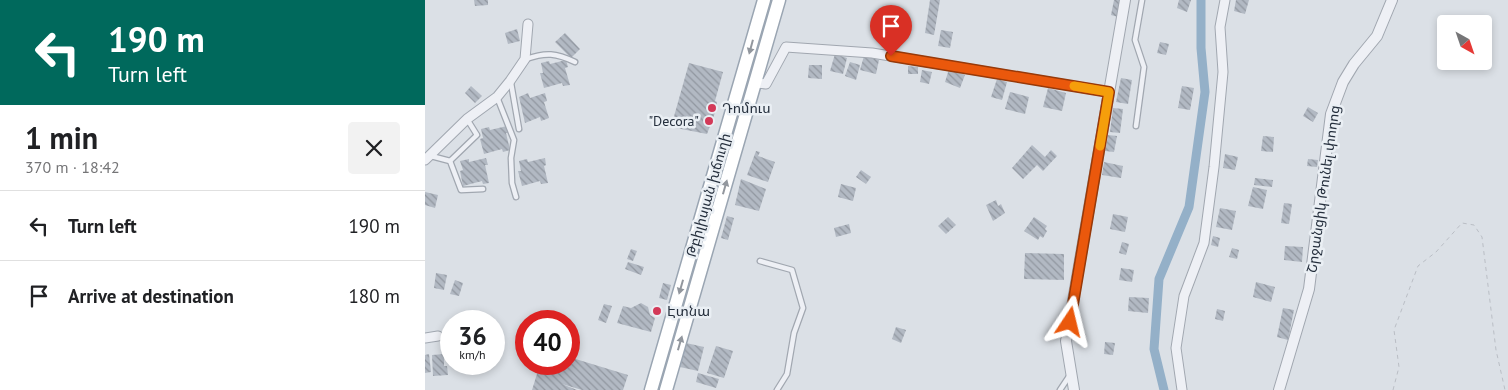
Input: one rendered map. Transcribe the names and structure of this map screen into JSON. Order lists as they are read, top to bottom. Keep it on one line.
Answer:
{"streets":{"main road":["Թբիլիսյան խճուղի"],"street":["Շրջանցիկ Թունել փողոց"]},"places":["Դոմուս","\"Decora\"","Էտնա"],"north":"bottom right","page":{"turn":["190 m","Turn left"],"heading":["1 min","370 m · 18:42"],"list":[{"name":"Turn left","value":"190 m"},{"name":"Arrive at destination","value":"180 m"}],"speed":"36 km/h","limit":"40"}}
